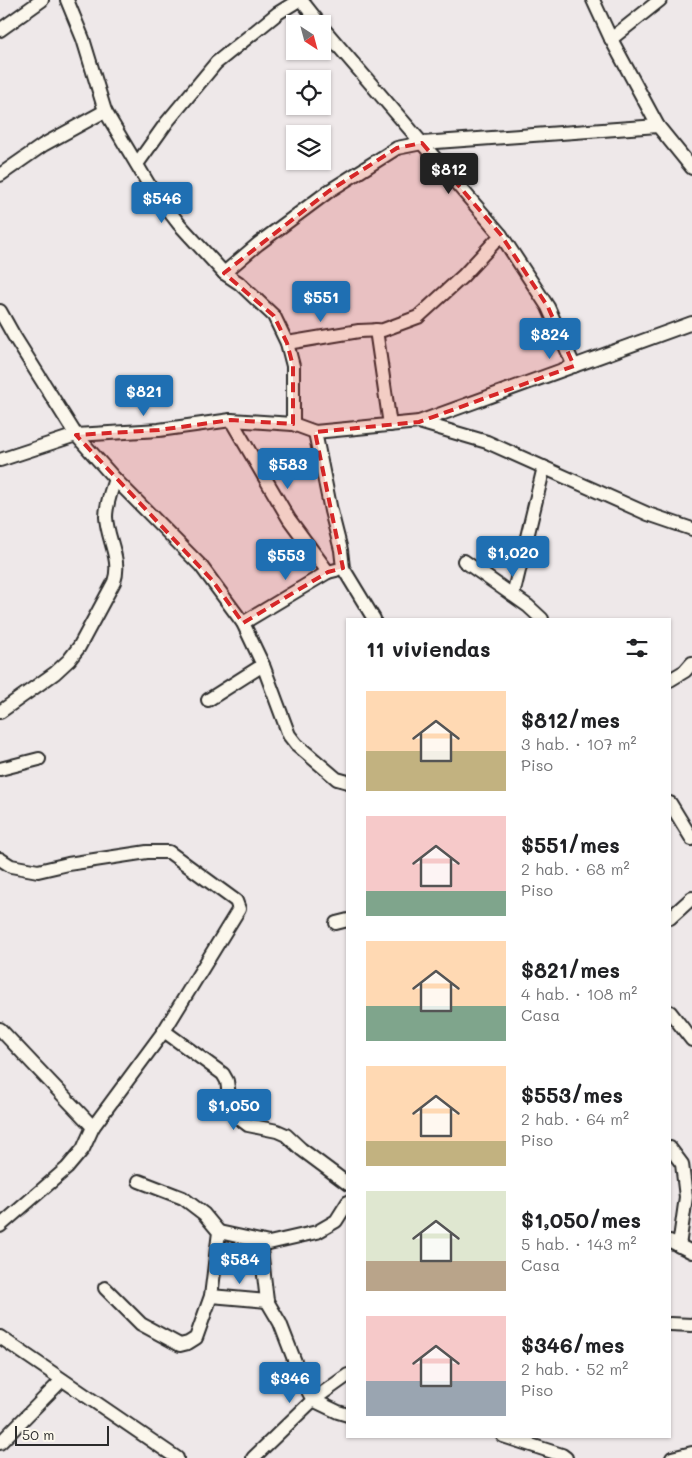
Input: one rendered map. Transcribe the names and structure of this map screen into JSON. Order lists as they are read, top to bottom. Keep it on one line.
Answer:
{"scale_bar":"50 m","north":"bottom right","page":{"price":["$812","$546","$551","$824","$821","$583","$1,020","$553","$1,050","$584","$346"],"heading":"11 viviendas","list":[{"name":"$812/mes","note":"3 hab. · 107 m² · Piso"},{"name":"$551/mes","note":"2 hab. · 68 m² · Piso"},{"name":"$821/mes","note":"4 hab. · 108 m² · Casa"},{"name":"$553/mes","note":"2 hab. · 64 m² · Piso"},{"name":"$1,050/mes","note":"5 hab. · 143 m² · Casa"},{"name":"$346/mes","note":"2 hab. · 52 m² · Piso"}],"scale":"50 m"}}
